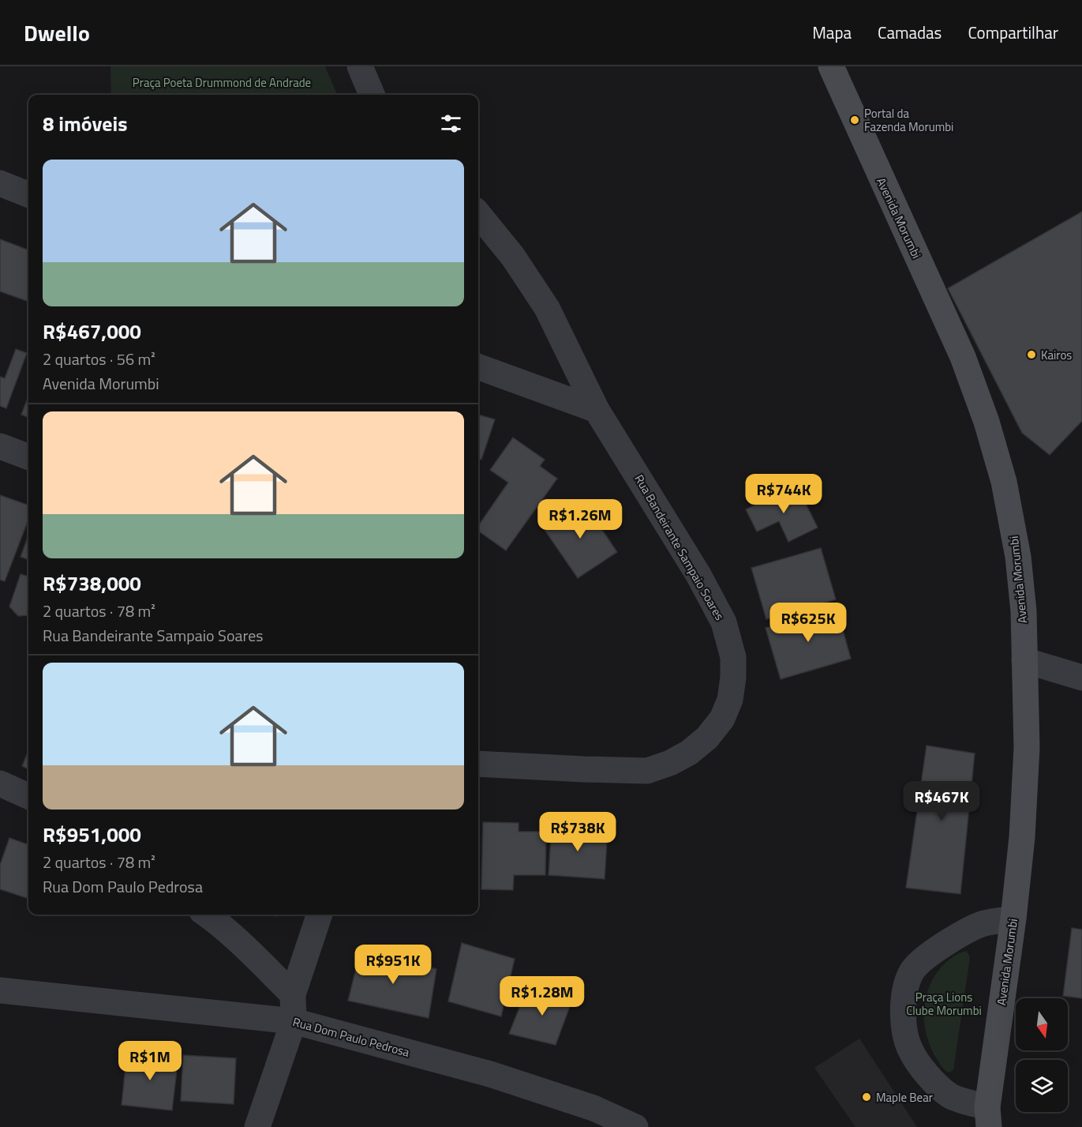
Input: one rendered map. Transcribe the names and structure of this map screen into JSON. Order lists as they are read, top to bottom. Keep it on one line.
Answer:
{"streets":{"main road":["Avenida Morumbi"],"street":["Rua Bandeirante Sampaio Soares","Rua Dom Paulo Pedrosa"]},"parks":["Praça Poeta Drummond de Andrade","Praça Lions Clube Morumbi"],"places":["Portal da Fazenda Morumbi","Kairos","Maple Bear"],"north":"bottom","page":{"header":"Dwello","nav":["Mapa","Camadas","Compartilhar"],"heading":"8 imóveis","list":[{"name":"R$467,000","note":"2 quartos · 56 m² · Avenida Morumbi"},{"name":"R$738,000","note":"2 quartos · 78 m² · Rua Bandeirante Sampaio Soares"},{"name":"R$951,000","note":"2 quartos · 78 m² · Rua Dom Paulo Pedrosa"}],"price":["R$744K","R$1.26M","R$625K","R$467K","R$738K","R$951K","R$1.28M","R$1M"]}}
